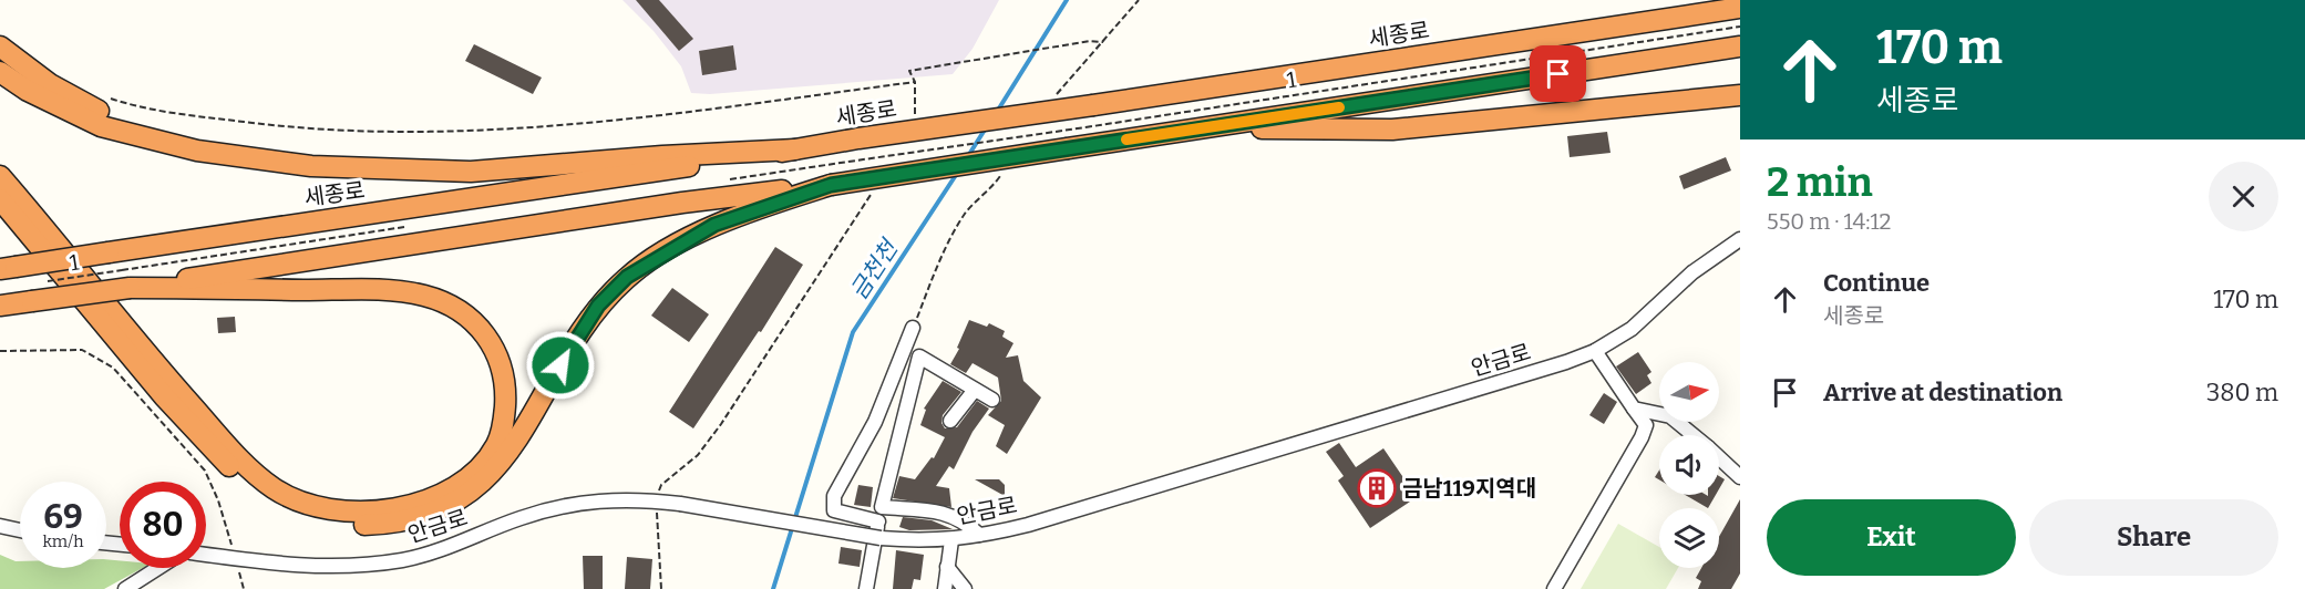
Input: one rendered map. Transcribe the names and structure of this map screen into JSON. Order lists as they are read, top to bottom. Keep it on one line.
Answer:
{"streets":{"highway":["세종로","1"],"street":["안금로"]},"crossings":[["세종로","1"]],"water":["금천천"],"places":{"building":["금남119지역대"]},"north":"right","page":{"turn":["170 m","세종로"],"heading":["2 min","550 m · 14:12"],"list":[{"name":"Continue","note":"세종로","value":"170 m"},{"name":"Arrive at destination","value":"380 m"}],"speed":"69 km/h","limit":"80","buttons":["Exit","Share"]}}
